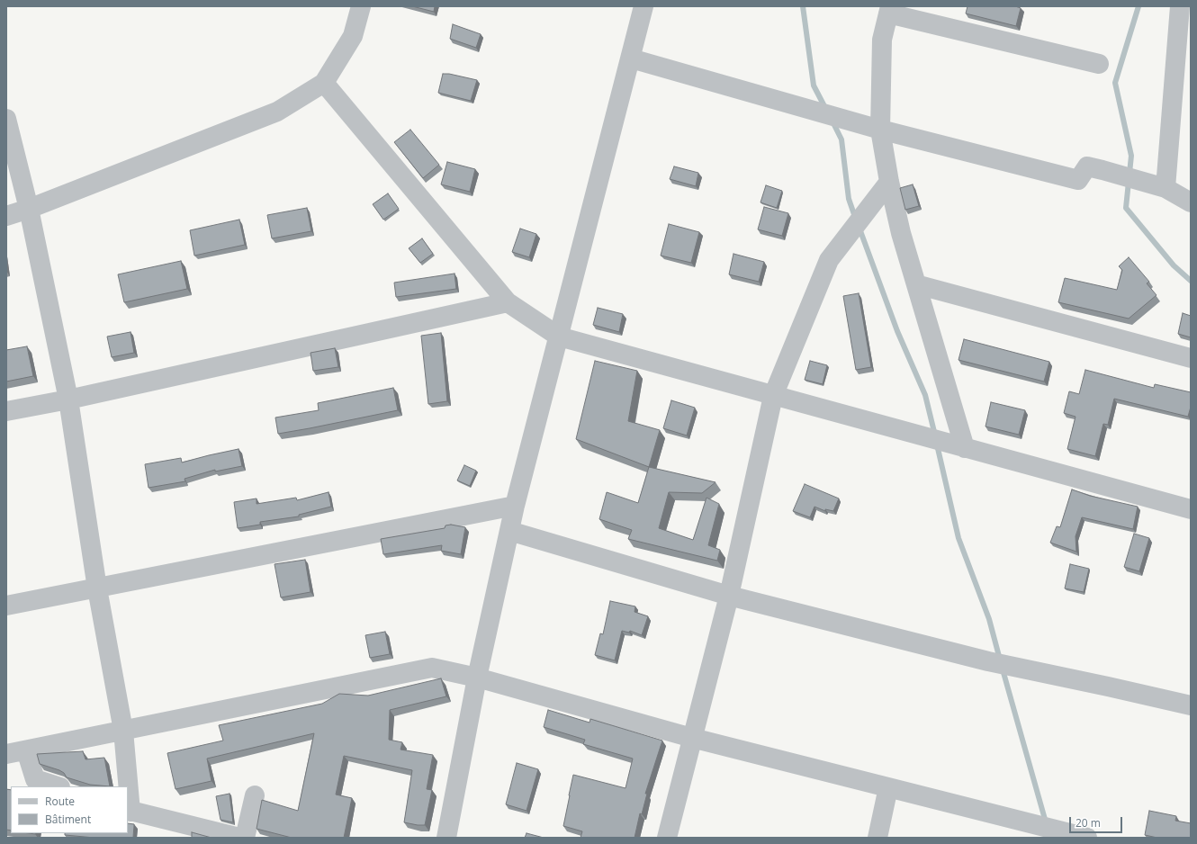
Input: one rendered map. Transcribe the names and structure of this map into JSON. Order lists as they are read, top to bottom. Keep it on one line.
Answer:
{"legend":["Route","Bâtiment"],"scale_bar":"20 m"}
